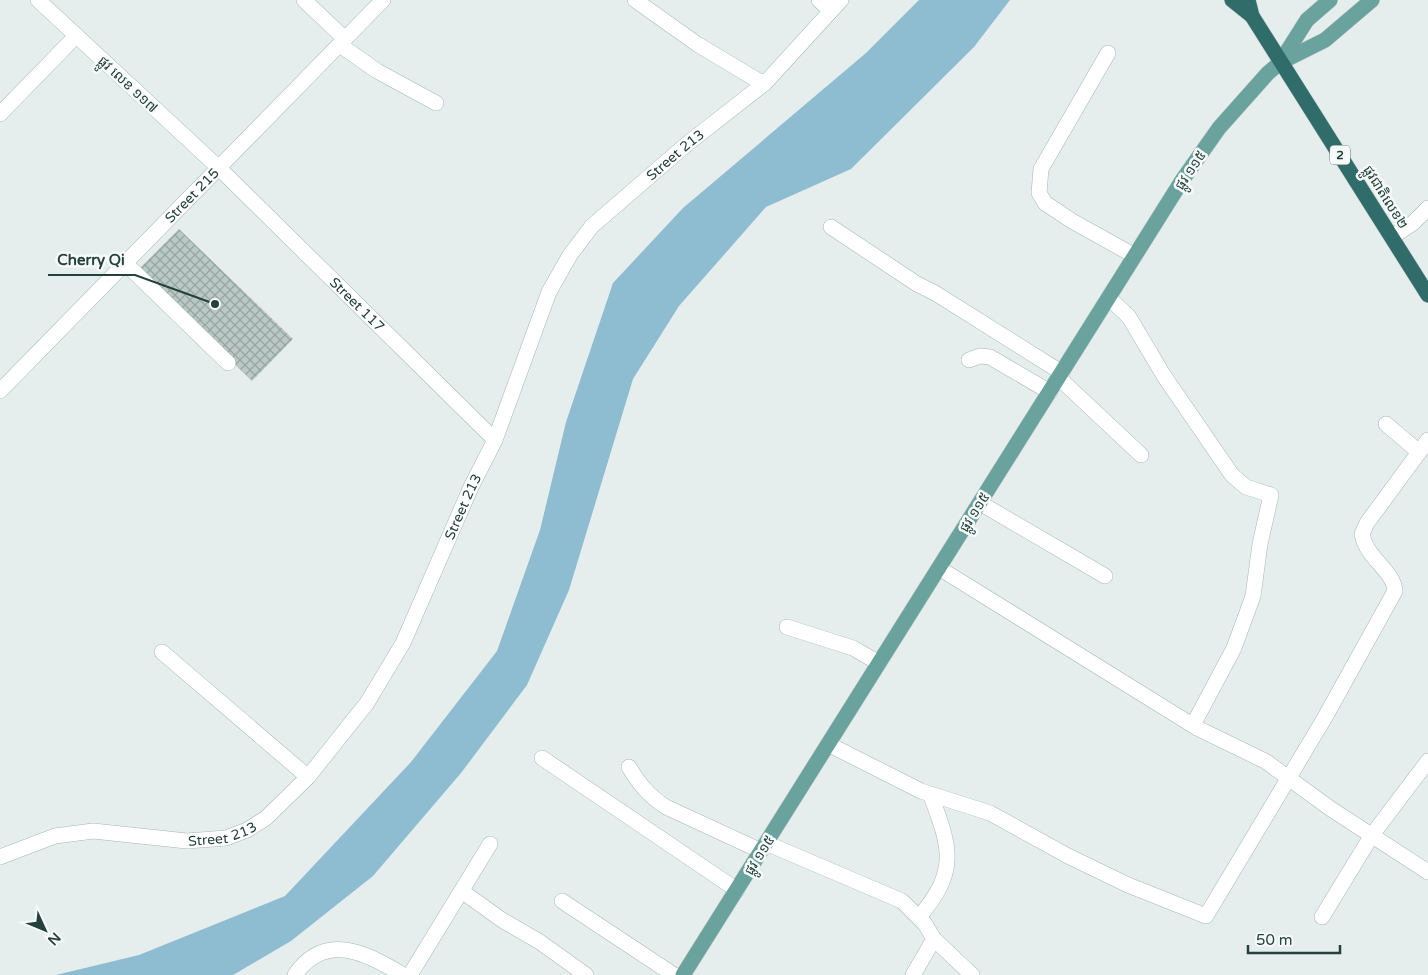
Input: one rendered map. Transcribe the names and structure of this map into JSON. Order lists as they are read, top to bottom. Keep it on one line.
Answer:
{"streets":{"highway":["2","ផ្លូវជាតិលេខ២"],"main road":["ផ្លូវ ១១៥"],"street":["ផ្លូវ លេខ ១១៧","Street 213","Street 215","Street 117"]},"crossings":[["ផ្លូវ លេខ ១១៧","Street 215"],["ផ្លូវ លេខ ១១៧","Street 117"],["Street 213","Street 117"],["ផ្លូវ ១១៥","ផ្លូវជាតិលេខ២"],["Street 215","Street 117"]],"places":["Cherry Qi"],"scale_bar":"50 m","north":"bottom right"}
